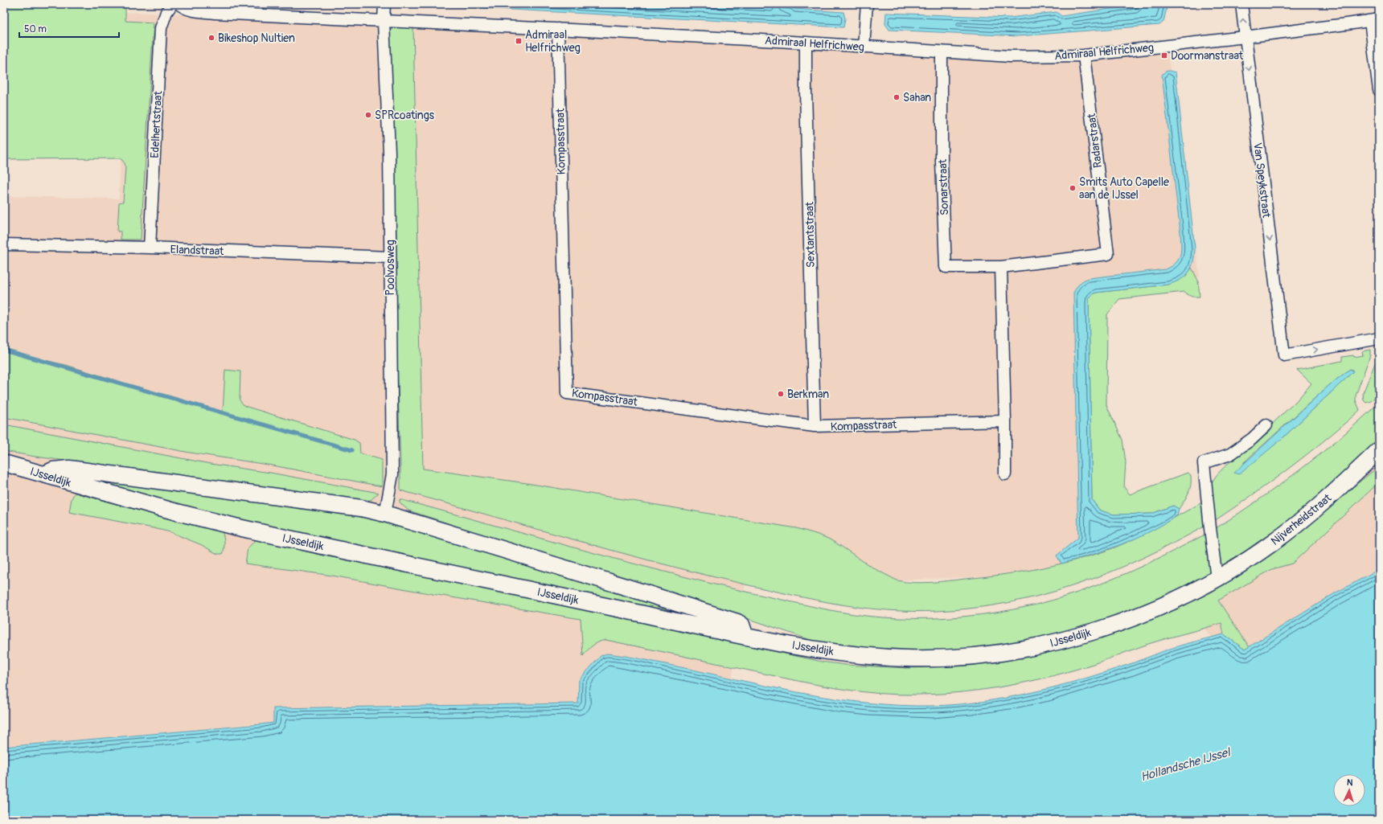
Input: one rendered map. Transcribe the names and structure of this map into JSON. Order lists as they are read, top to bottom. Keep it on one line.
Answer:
{"streets":{"street":["Admiraal Helfrichweg","Edelhertstraat","Radarstraat","Kompasstraat","Van Speykstraat","Sonarstraat","Sextantstraat","Elandstraat","Poolvosweg","IJsseldijk","Nijverheidstraat"]},"crossings":[["Admiraal Helfrichweg","Radarstraat"],["Admiraal Helfrichweg","Kompasstraat"],["Admiraal Helfrichweg","Van Speykstraat"],["Admiraal Helfrichweg","Sonarstraat"],["Admiraal Helfrichweg","Sextantstraat"],["Admiraal Helfrichweg","Poolvosweg"],["Edelhertstraat","Elandstraat"],["Radarstraat","Sonarstraat"],["Kompasstraat","Sextantstraat"],["Elandstraat","Poolvosweg"],["IJsseldijk","Nijverheidstraat"]],"water":["Hollandsche IJssel"],"places":{"other":["Bikeshop Nultien","Sahan","SPRcoatings","Smits Auto Capelle aan de IJssel","Berkman"],"transit":["Admiraal Helfrichweg","Doormanstraat"]},"scale_bar":"50 m","north":"top"}
